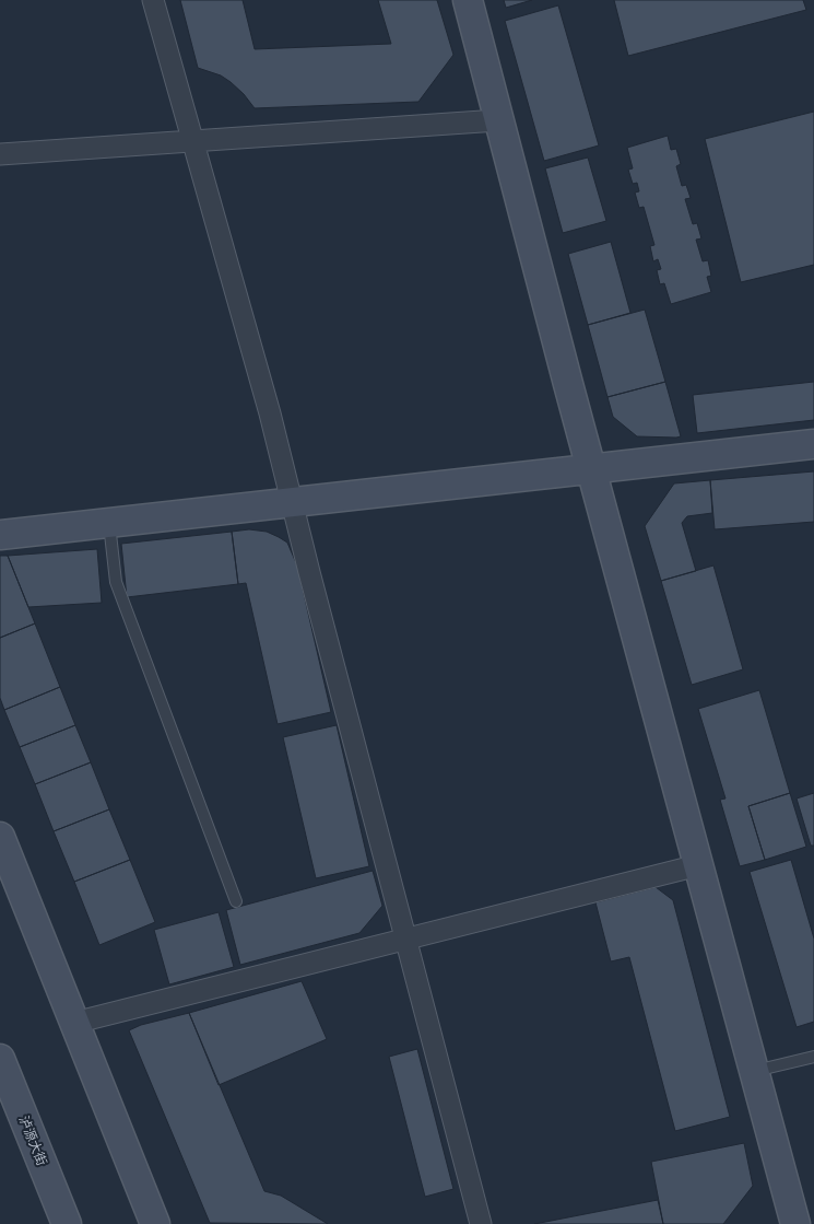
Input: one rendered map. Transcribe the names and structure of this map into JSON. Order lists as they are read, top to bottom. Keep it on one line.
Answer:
{"streets":{"street":["泸源大街"]}}
